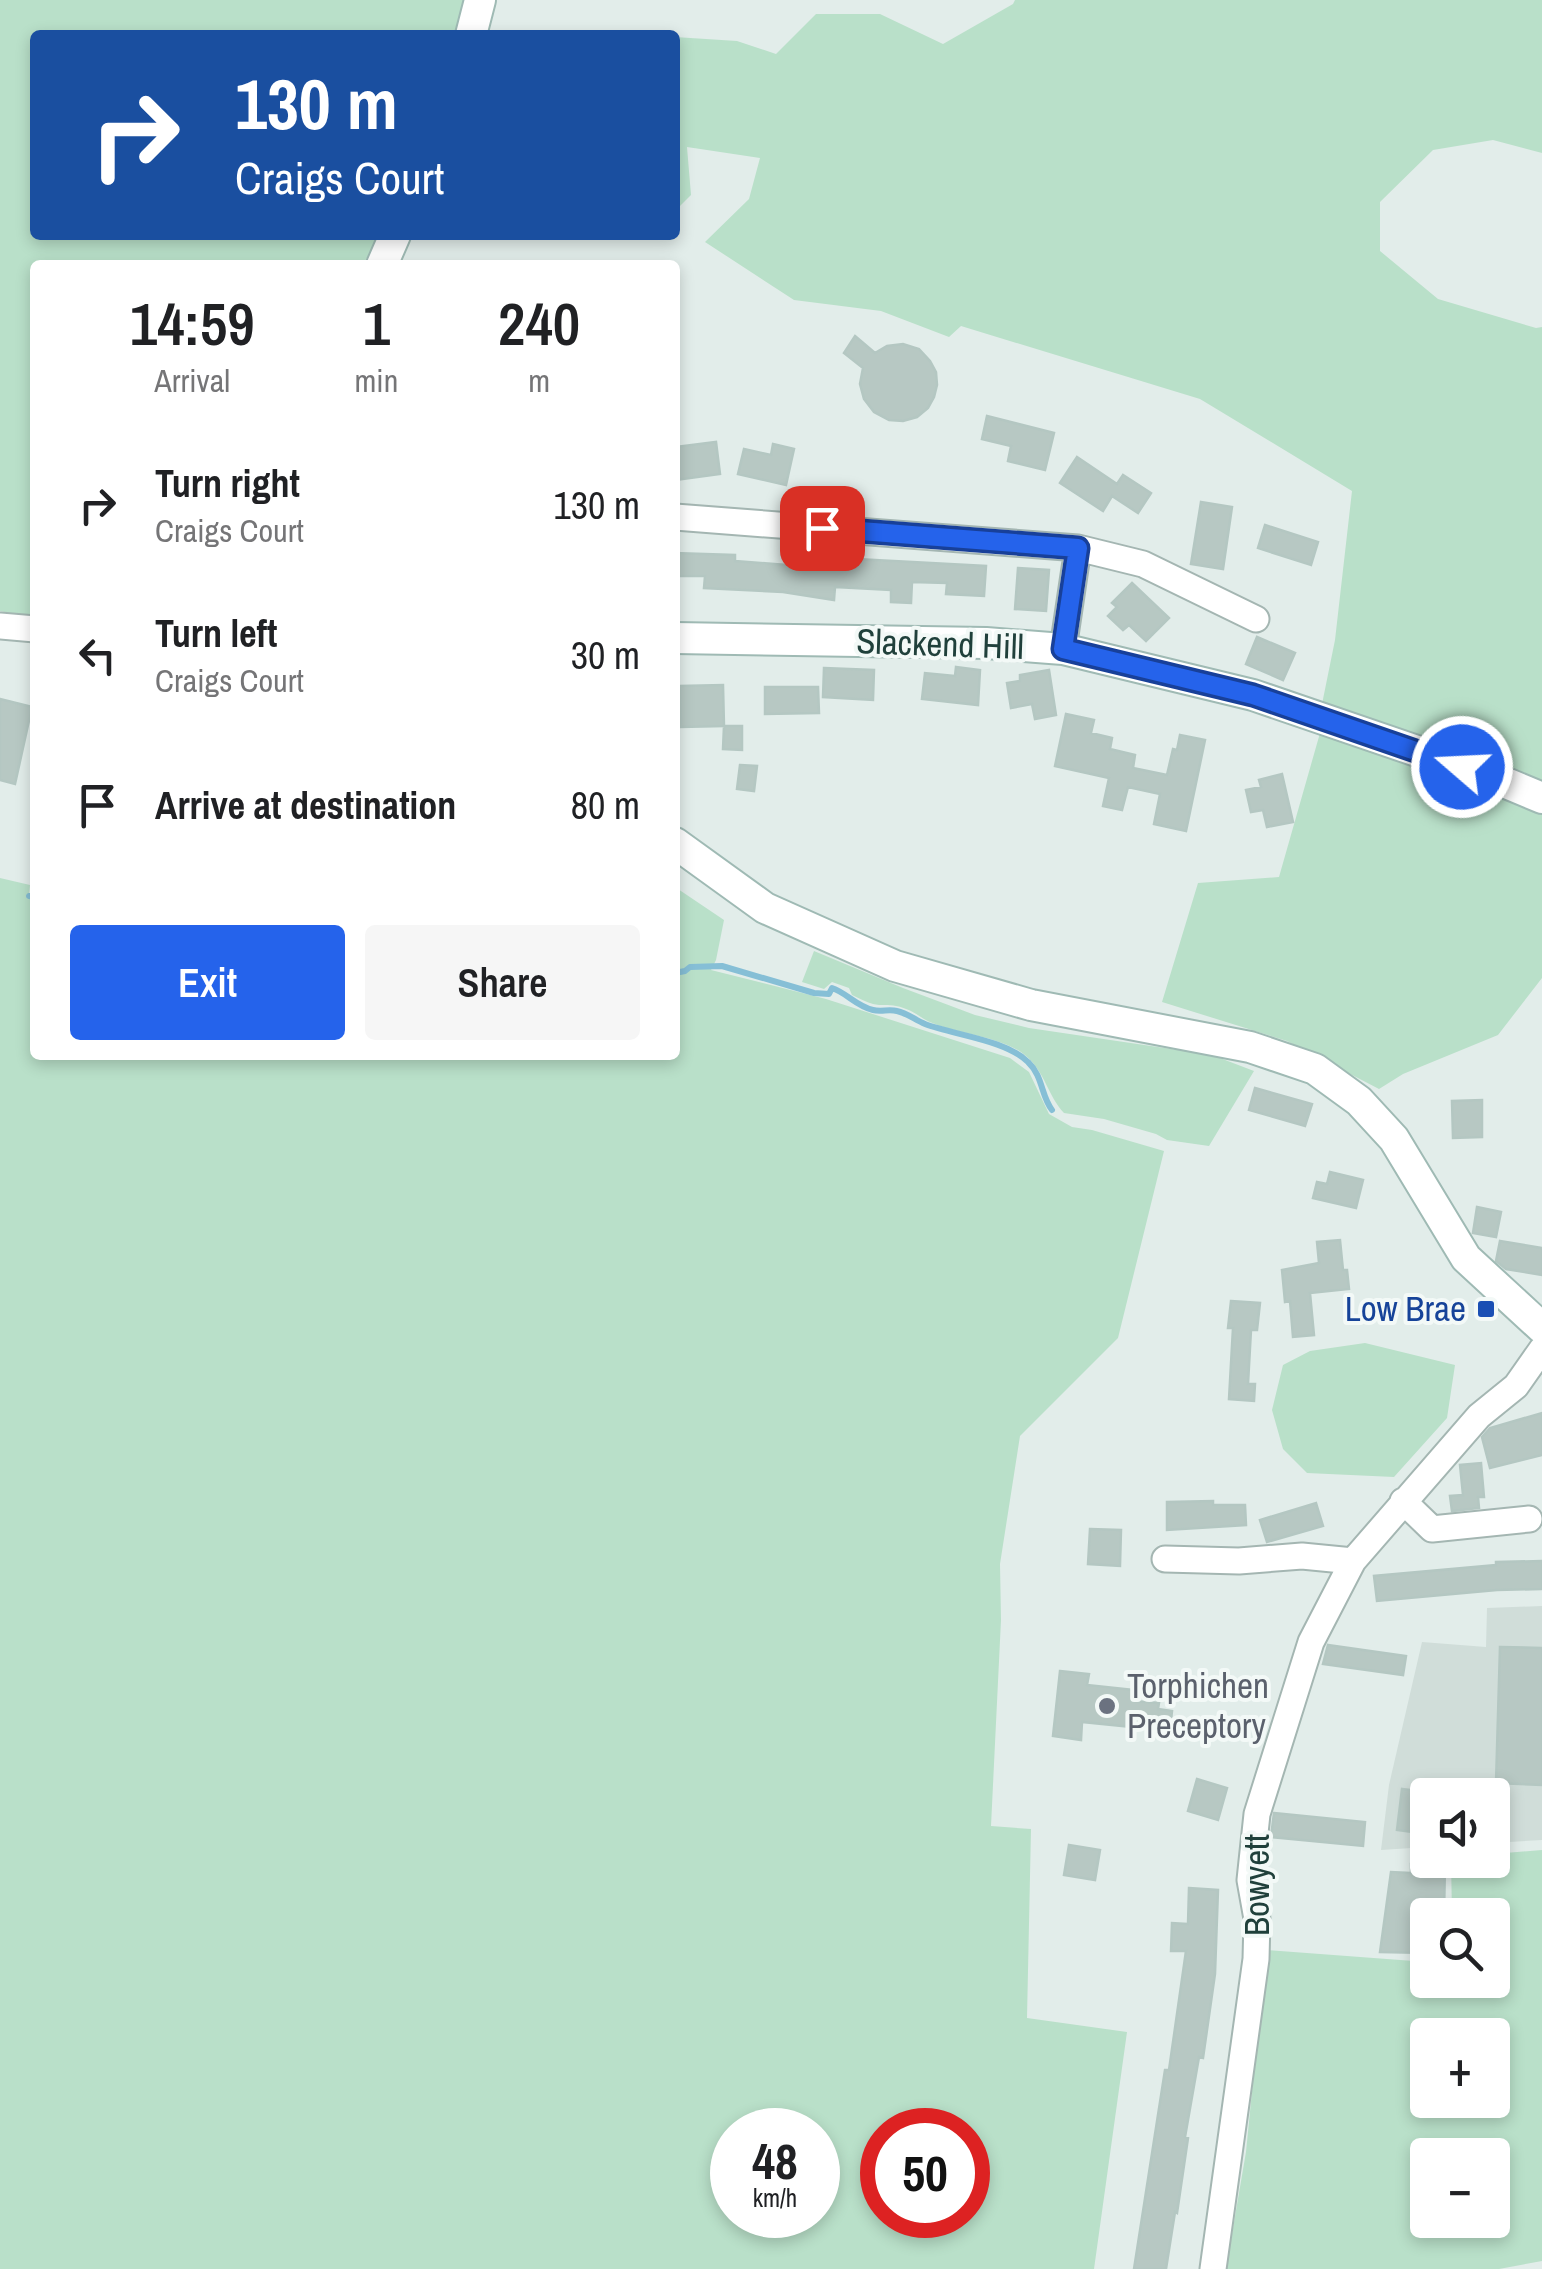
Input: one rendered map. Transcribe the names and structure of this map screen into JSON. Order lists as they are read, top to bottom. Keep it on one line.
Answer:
{"streets":{"main road":["Slackend Hill"],"street":["Bowyett"]},"places":{"transit":["Low Brae"],"other":["Torphichen Preceptory"]},"page":{"turn":["130 m","Craigs Court"],"eta":["14:59","Arrival","1","min","240","m"],"list":[{"name":"Turn right","note":"Craigs Court","value":"130 m"},{"name":"Turn left","note":"Craigs Court","value":"30 m"},{"name":"Arrive at destination","value":"80 m"}],"buttons":["Exit","Share"],"map_buttons":["+","−"],"speed":"48 km/h","limit":"50"}}
